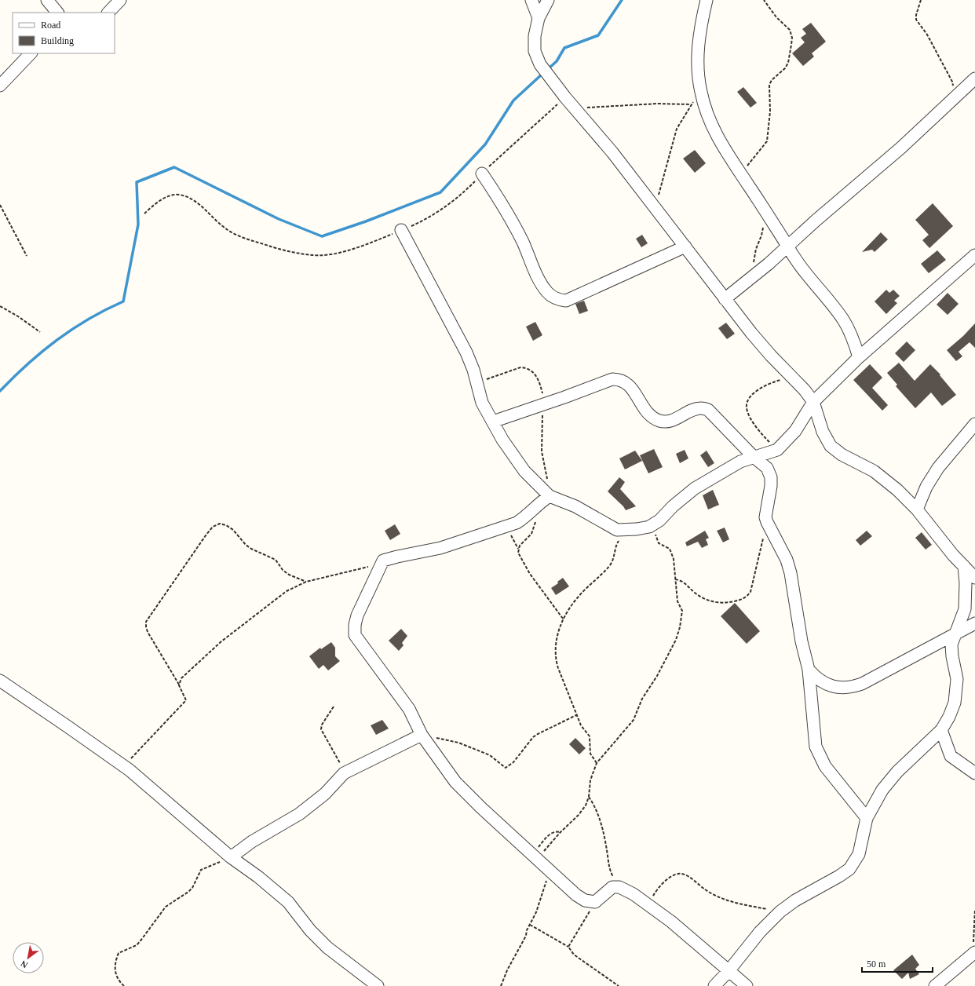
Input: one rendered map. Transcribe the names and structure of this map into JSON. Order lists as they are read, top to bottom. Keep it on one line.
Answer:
{"legend":["Road","Building"],"scale_bar":"50 m","north":"bottom left"}
